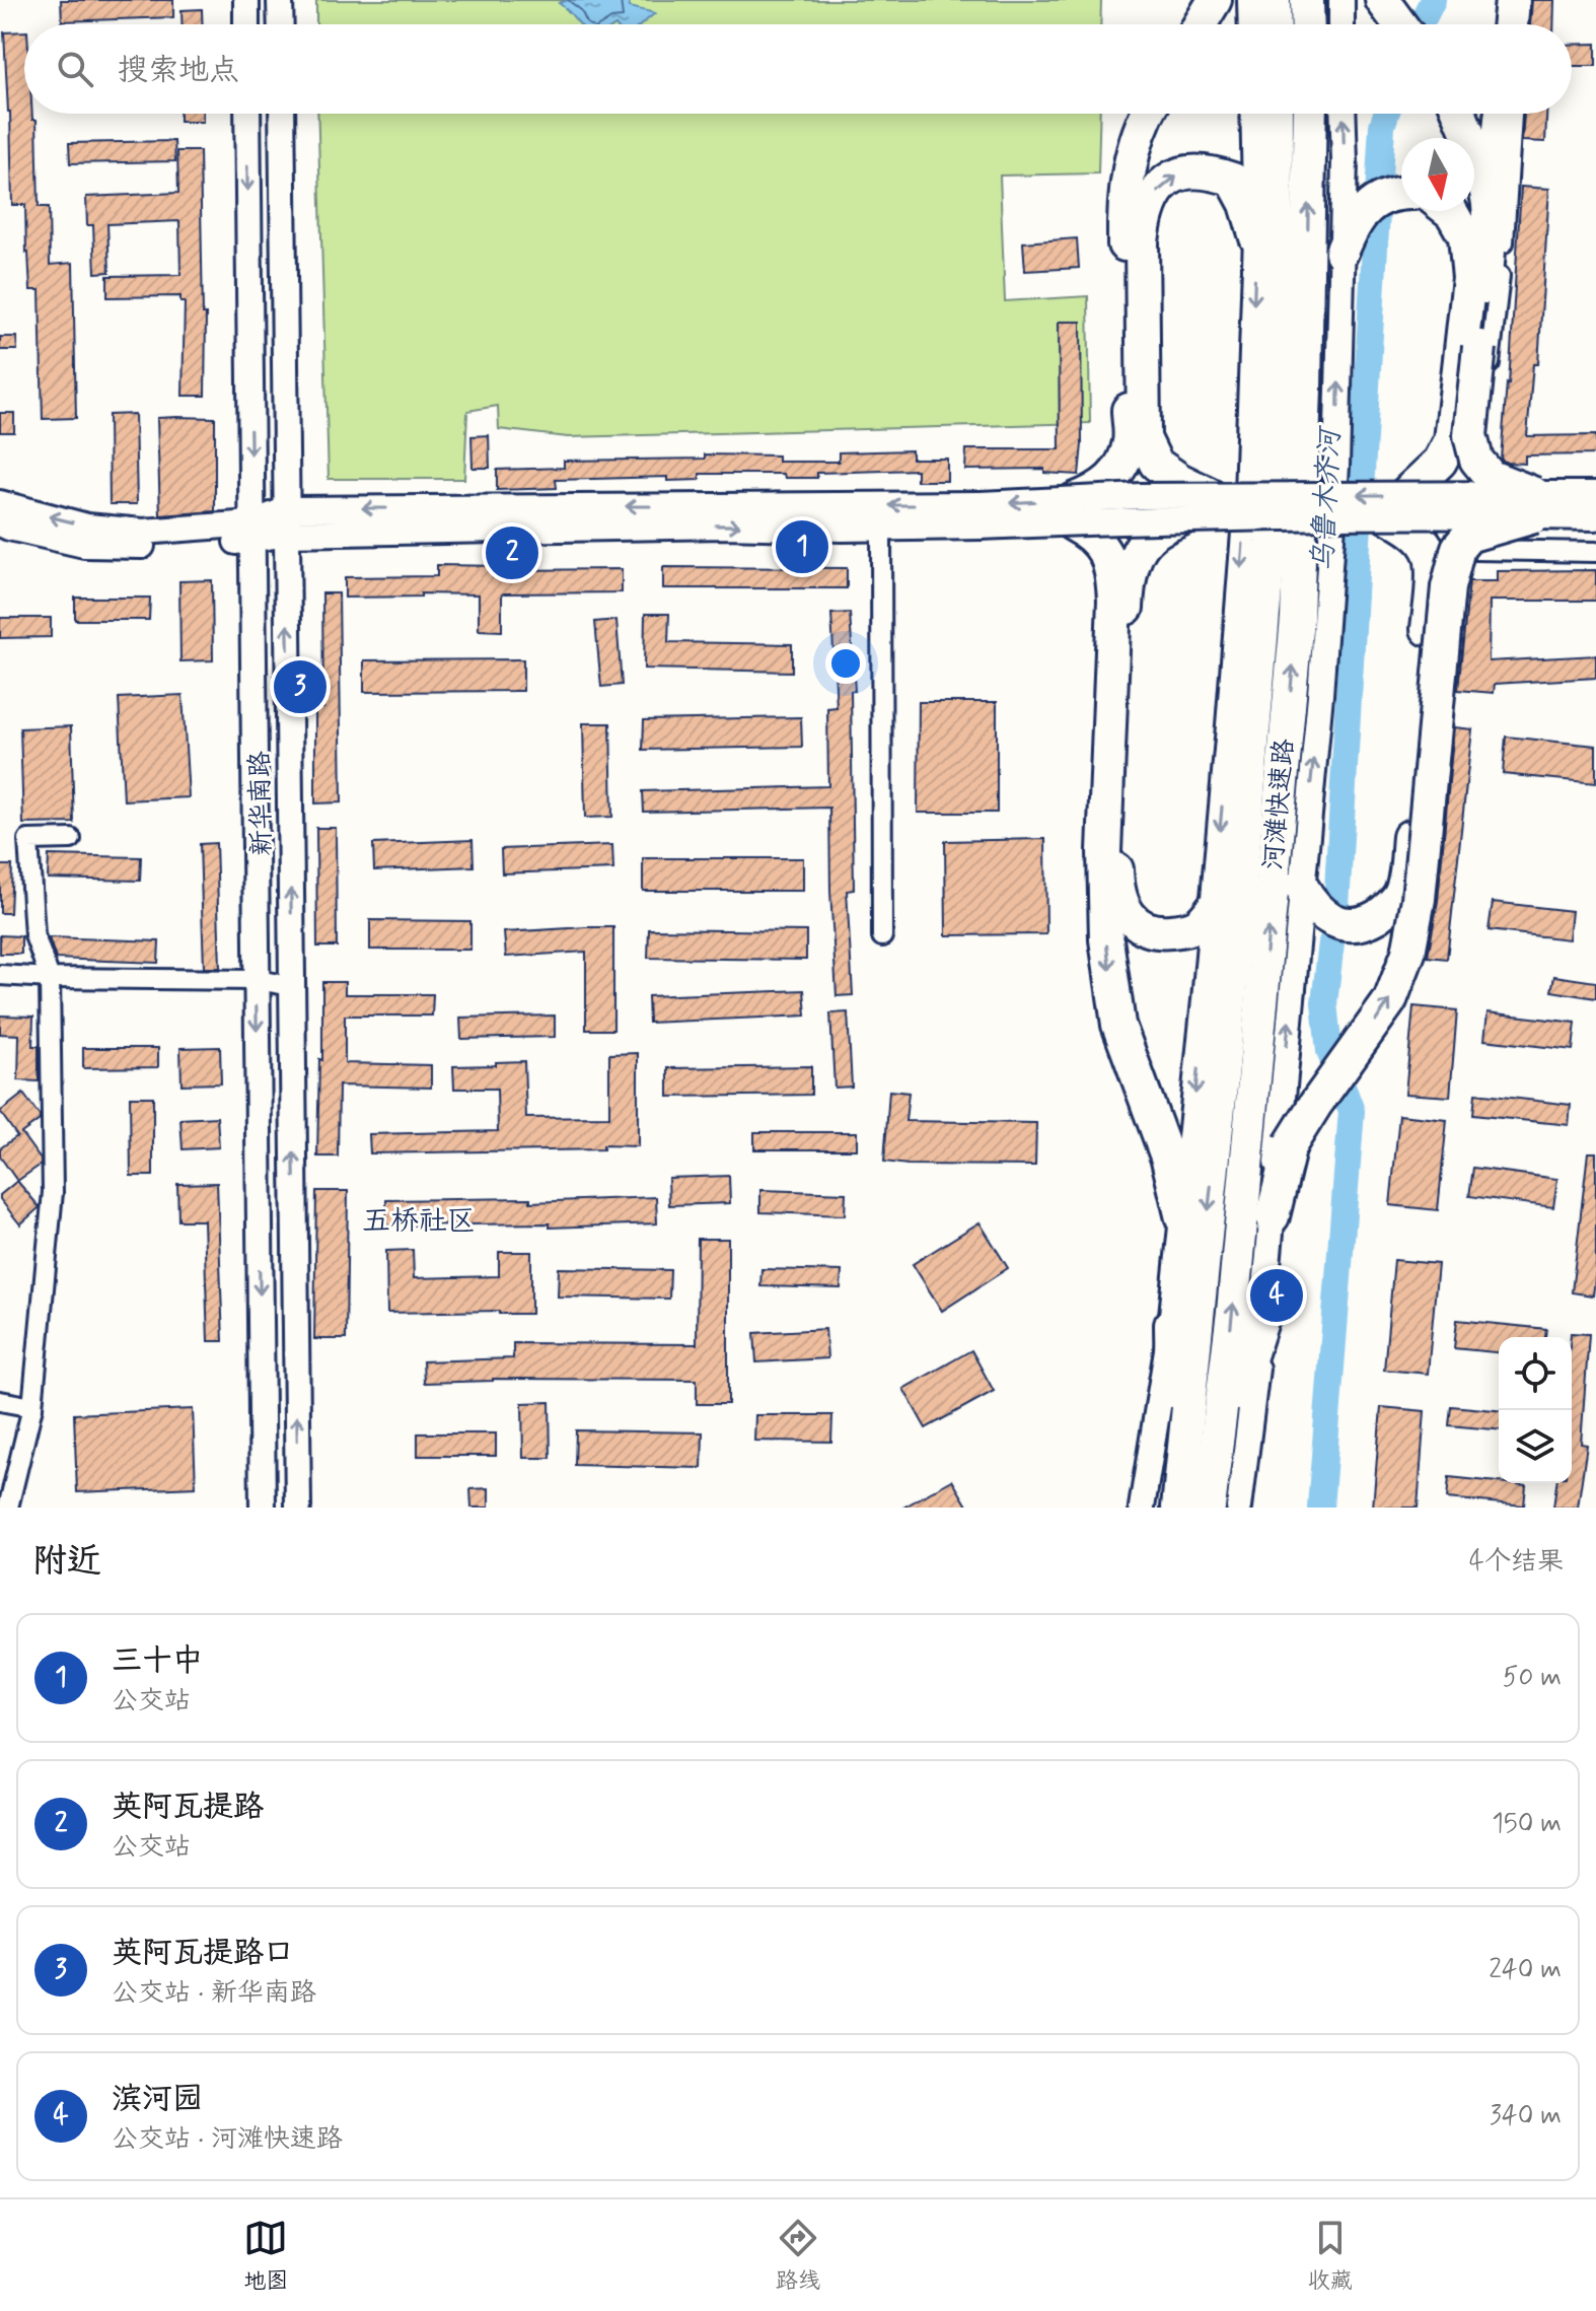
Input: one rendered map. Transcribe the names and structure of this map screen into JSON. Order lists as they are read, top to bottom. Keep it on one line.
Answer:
{"streets":{"highway":["河滩快速路"],"street":["新华南路"]},"districts":["五桥社区"],"water":["乌鲁木齐河"],"north":"bottom","page":{"search":"搜索地点","pins":["1","2","3","4"],"heading":["附近","4个结果"],"list":[{"mark":"1","name":"三十中","note":"公交站","value":"50 m"},{"mark":"2","name":"英阿瓦提路","note":"公交站","value":"150 m"},{"mark":"3","name":"英阿瓦提路口","note":"公交站 · 新华南路","value":"240 m"},{"mark":"4","name":"滨河园","note":"公交站 · 河滩快速路","value":"340 m"}],"nav":["地图","路线","收藏"]}}
